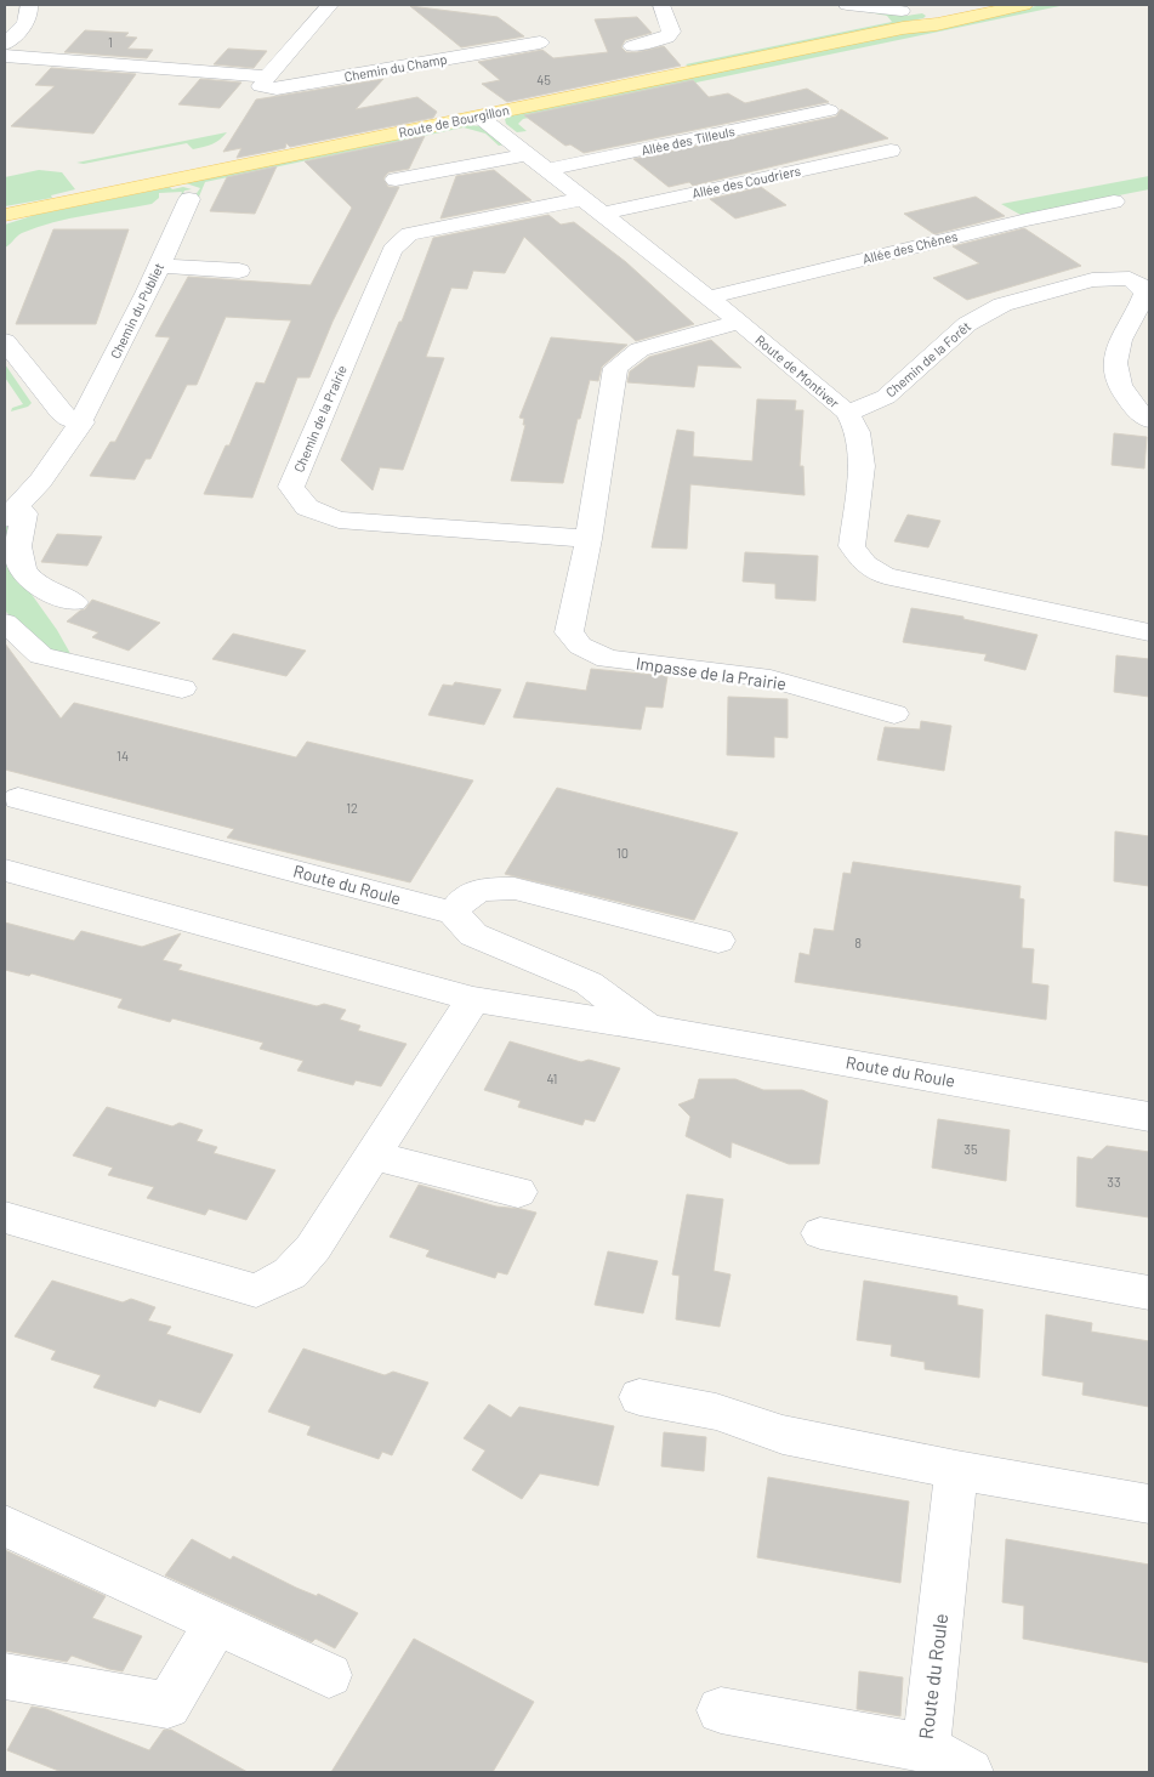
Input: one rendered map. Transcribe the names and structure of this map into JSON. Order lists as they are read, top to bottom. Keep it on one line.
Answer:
{"streets":{"main road":["Route de Bourgillon"],"street":["Chemin du Champ","Allée des Tilleuls","Allée des Coudriers","Allée des Chênes","Chemin du Publiet","Chemin de la Forêt","Route de Montiver","Chemin de la Prairie","Impasse de la Prairie","Route du Roule"]},"crossings":[["Route de Bourgillon","Route de Montiver"],["Allée des Tilleuls","Route de Montiver"],["Allée des Coudriers","Route de Montiver"],["Allée des Coudriers","Chemin de la Prairie"],["Allée des Chênes","Route de Montiver"],["Chemin de la Forêt","Route de Montiver"],["Route de Montiver","Chemin de la Prairie"],["Chemin de la Prairie","Impasse de la Prairie"]],"house_numbers":["1","45","14","12","10","8","41","35","33"]}
